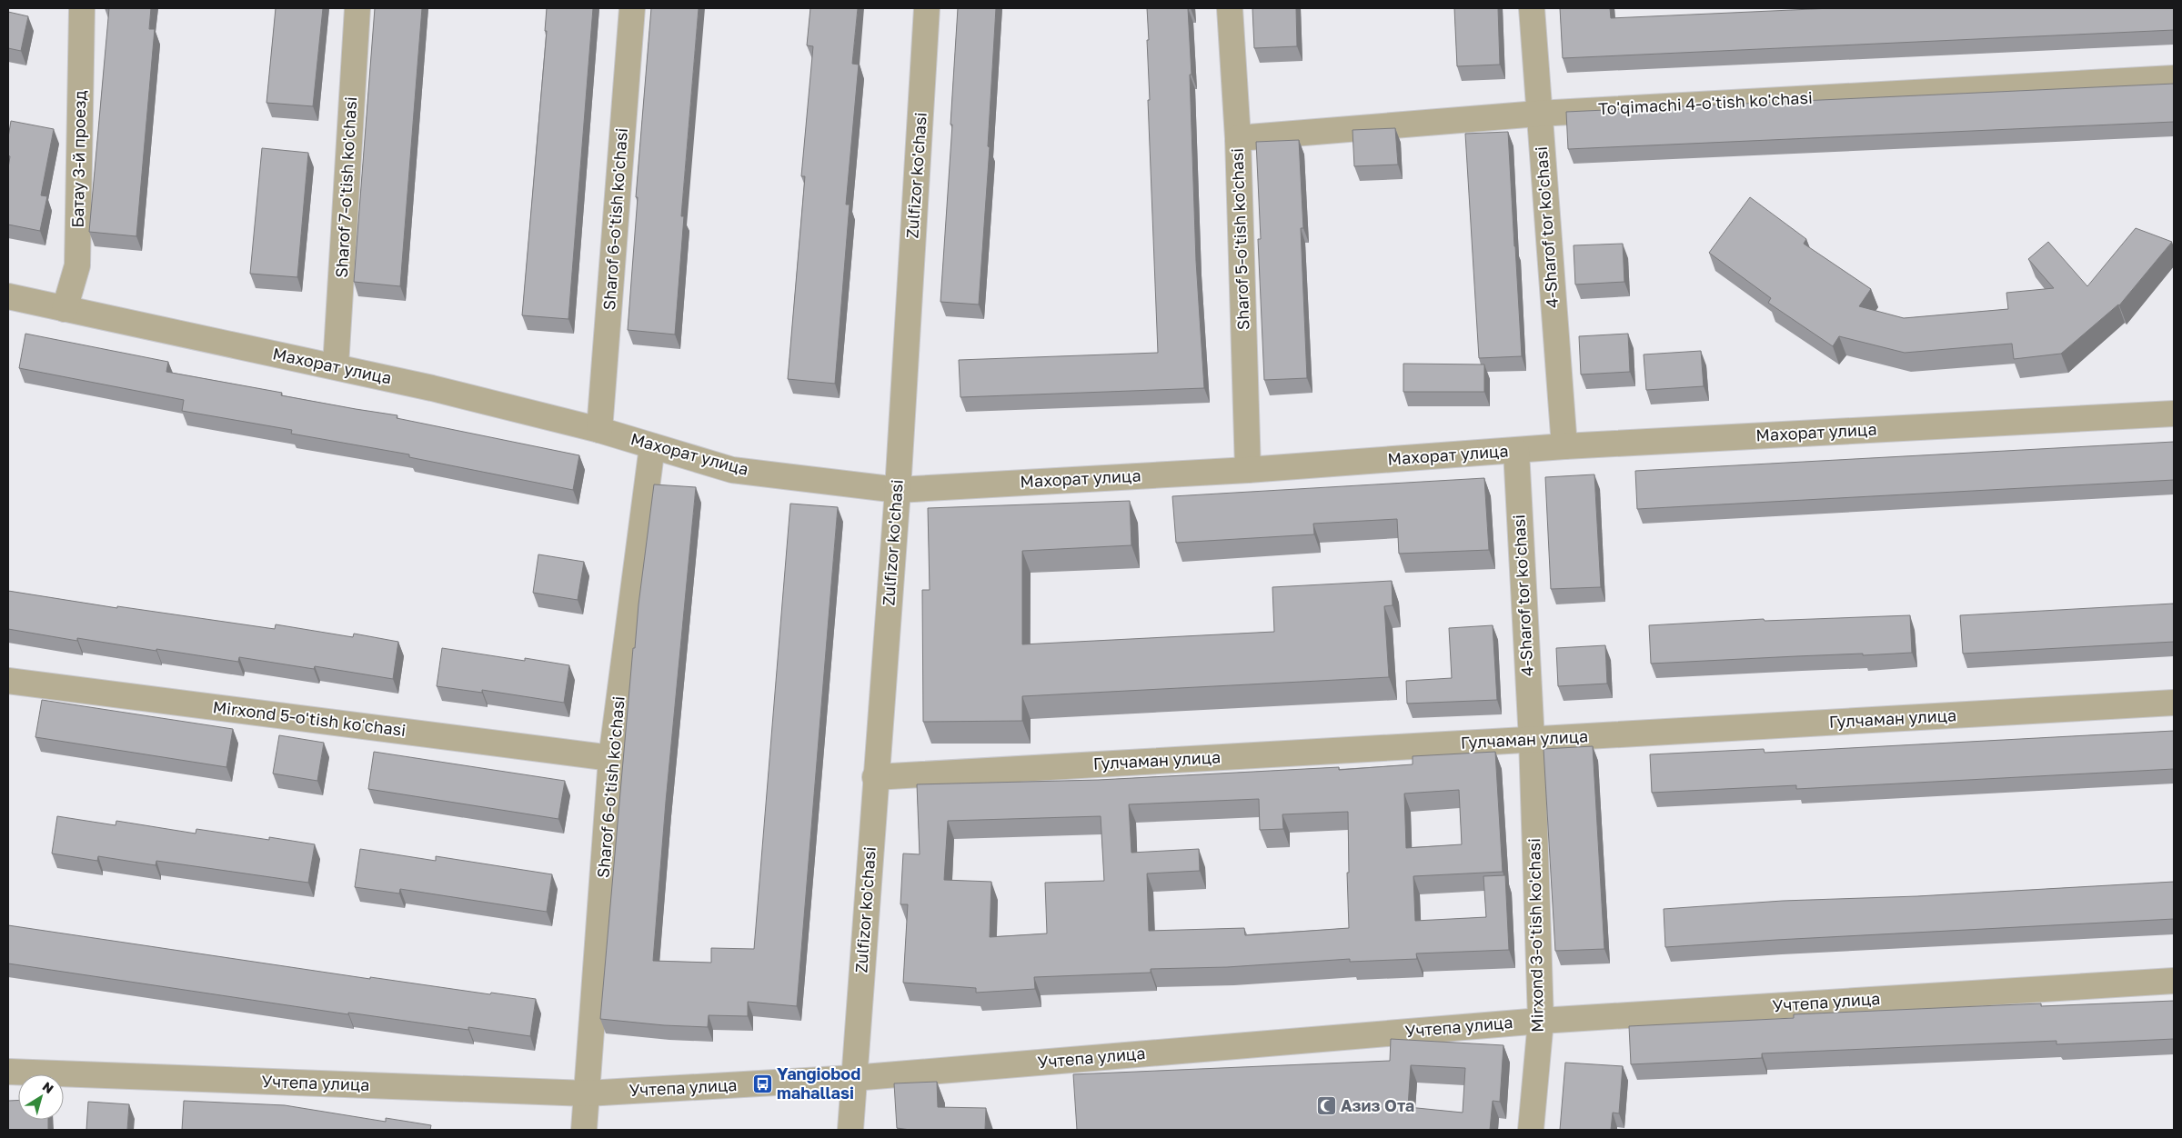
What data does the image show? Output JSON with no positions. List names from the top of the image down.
{
  "streets": {
    "street": [
      "To'qimachi 4-o'tish ko'chasi",
      "Батау 3-й проезд",
      "Zulfizor ko'chasi",
      "Sharof 7-o'tish ko'chasi",
      "Sharof 6-o'tish ko'chasi",
      "4-Sharof tor ko'chasi",
      "Sharof 5-o'tish ko'chasi",
      "Махорат улица",
      "Mirxond 5-o'tish ko'chasi",
      "Гулчаман улица",
      "Mirxond 3-o'tish ko'chasi",
      "Учтепа улица"
    ]
  },
  "crossings": [
    ["To'qimachi 4-o'tish ko'chasi", "4-Sharof tor ko'chasi"],
    ["To'qimachi 4-o'tish ko'chasi", "Sharof 5-o'tish ko'chasi"],
    ["Батау 3-й проезд", "Махорат улица"],
    ["Zulfizor ko'chasi", "Махорат улица"],
    ["Zulfizor ko'chasi", "Гулчаман улица"],
    ["Zulfizor ko'chasi", "Учтепа улица"],
    ["Sharof 7-o'tish ko'chasi", "Махорат улица"],
    ["Sharof 6-o'tish ko'chasi", "Махорат улица"],
    ["Sharof 6-o'tish ko'chasi", "Mirxond 5-o'tish ko'chasi"],
    ["Sharof 6-o'tish ko'chasi", "Учтепа улица"],
    ["4-Sharof tor ko'chasi", "Махорат улица"],
    ["4-Sharof tor ko'chasi", "Гулчаман улица"],
    ["4-Sharof tor ko'chasi", "Mirxond 3-o'tish ko'chasi"],
    ["Sharof 5-o'tish ko'chasi", "Махорат улица"],
    ["Гулчаман улица", "Mirxond 3-o'tish ko'chasi"],
    ["Mirxond 3-o'tish ko'chasi", "Учтепа улица"]
  ],
  "places": {
    "bus stop": ["Yangiobod mahallasi"],
    "mosque": ["Азиз Ота"]
  },
  "north": "top right"
}
